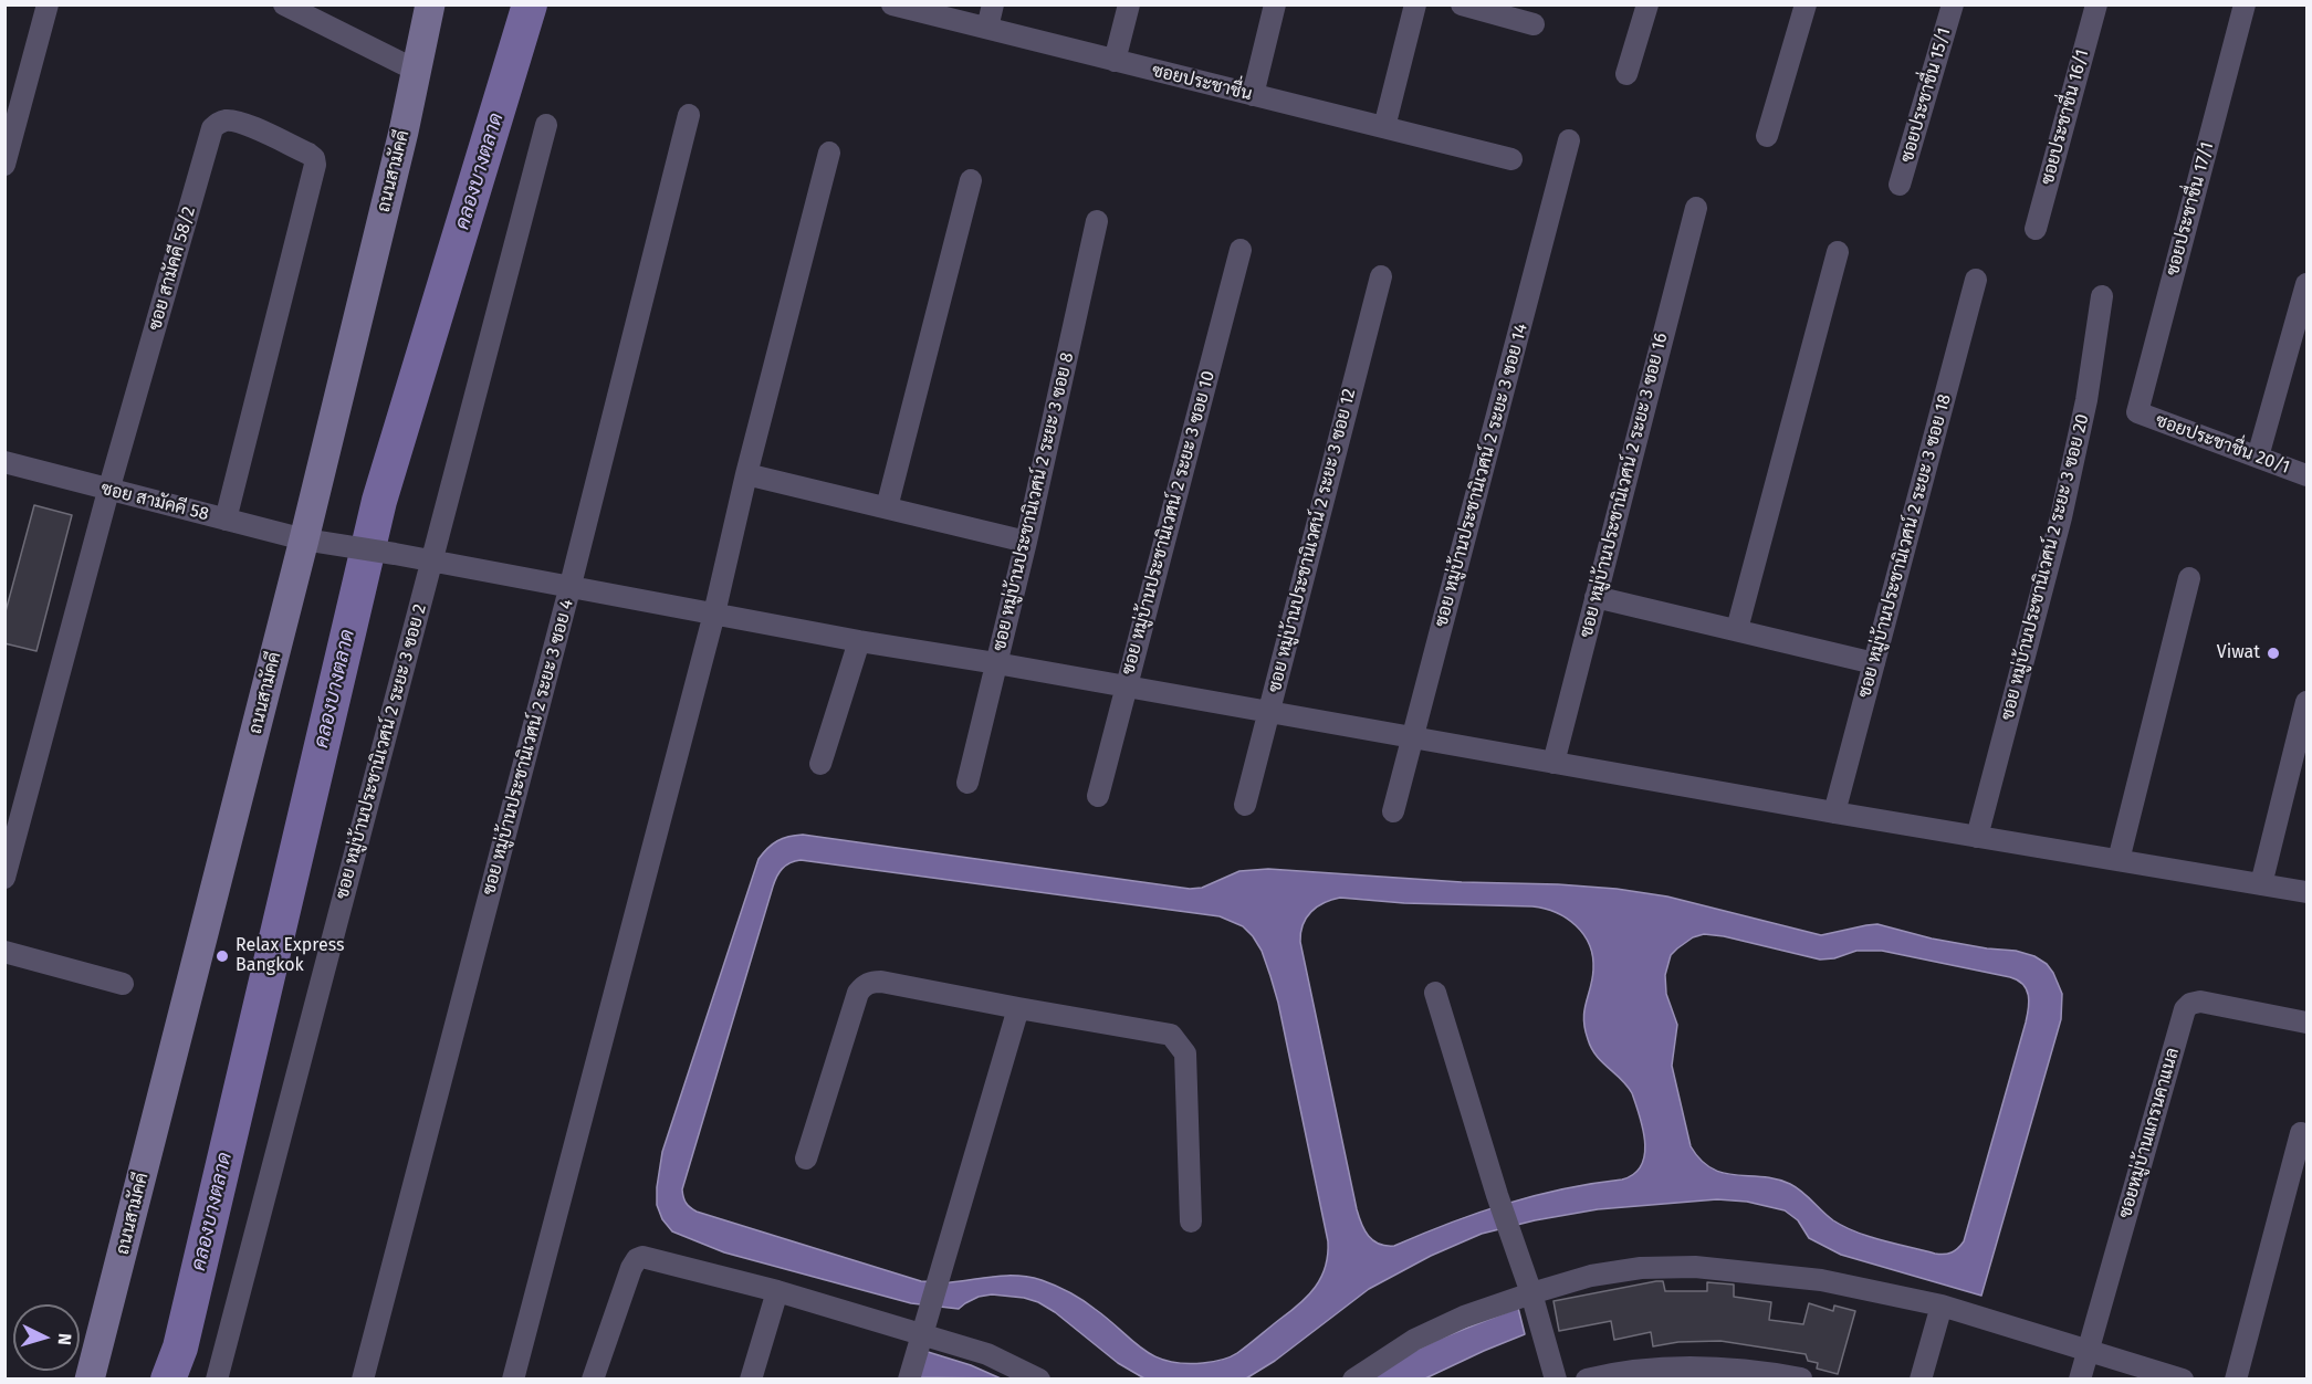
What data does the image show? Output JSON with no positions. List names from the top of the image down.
{
  "streets": {
    "main road": ["ถนนสามัคคี"],
    "street": [
      "ซอยประชาชื่น",
      "ซอยประชาชื่น 15/1",
      "ซอยประชาชื่น 16/1",
      "ซอยประชาชื่น 17/1",
      "ซอย สามัคคี 58/2",
      "ซอยประชาชื่น 20/1",
      "ซอย หมู่บ้านประชานิเวศน์ 2 ระยะ 3 ซอย 14",
      "ซอย หมู่บ้านประชานิเวศน์ 2 ระยะ 3 ซอย 16",
      "ซอย สามัคคี 58",
      "ซอย หมู่บ้านประชานิเวศน์ 2 ระยะ 3 ซอย 8",
      "ซอย หมู่บ้านประชานิเวศน์ 2 ระยะ 3 ซอย 10",
      "ซอย หมู่บ้านประชานิเวศน์ 2 ระยะ 3 ซอย 12",
      "ซอย หมู่บ้านประชานิเวศน์ 2 ระยะ 3 ซอย 18",
      "ซอย หมู่บ้านประชานิเวศน์ 2 ระยะ 3 ซอย 20",
      "ซอย หมู่บ้านประชานิเวศน์ 2 ระยะ 3 ซอย 4",
      "ซอย หมู่บ้านประชานิเวศน์ 2 ระยะ 3 ซอย 2",
      "ซอยหมู่บ้านแกรนคาแนล"
    ]
  },
  "crossings": [
    ["ถนนสามัคคี", "ซอย สามัคคี 58"],
    ["ซอยประชาชื่น 17/1", "ซอยประชาชื่น 20/1"],
    ["ซอย สามัคคี 58/2", "ซอย สามัคคี 58"],
    ["ซอย หมู่บ้านประชานิเวศน์ 2 ระยะ 3 ซอย 14", "ซอย สามัคคี 58"],
    ["ซอย หมู่บ้านประชานิเวศน์ 2 ระยะ 3 ซอย 16", "ซอย สามัคคี 58"],
    ["ซอย สามัคคี 58", "ซอย หมู่บ้านประชานิเวศน์ 2 ระยะ 3 ซอย 8"],
    ["ซอย สามัคคี 58", "ซอย หมู่บ้านประชานิเวศน์ 2 ระยะ 3 ซอย 10"],
    ["ซอย สามัคคี 58", "ซอย หมู่บ้านประชานิเวศน์ 2 ระยะ 3 ซอย 12"],
    ["ซอย สามัคคี 58", "ซอย หมู่บ้านประชานิเวศน์ 2 ระยะ 3 ซอย 18"],
    ["ซอย สามัคคี 58", "ซอย หมู่บ้านประชานิเวศน์ 2 ระยะ 3 ซอย 20"],
    ["ซอย สามัคคี 58", "ซอย หมู่บ้านประชานิเวศน์ 2 ระยะ 3 ซอย 4"],
    ["ซอย สามัคคี 58", "ซอย หมู่บ้านประชานิเวศน์ 2 ระยะ 3 ซอย 2"]
  ],
  "water": ["คลองบางตลาด"],
  "places": ["Viwat", "Relax Express Bangkok"],
  "north": "right"
}
